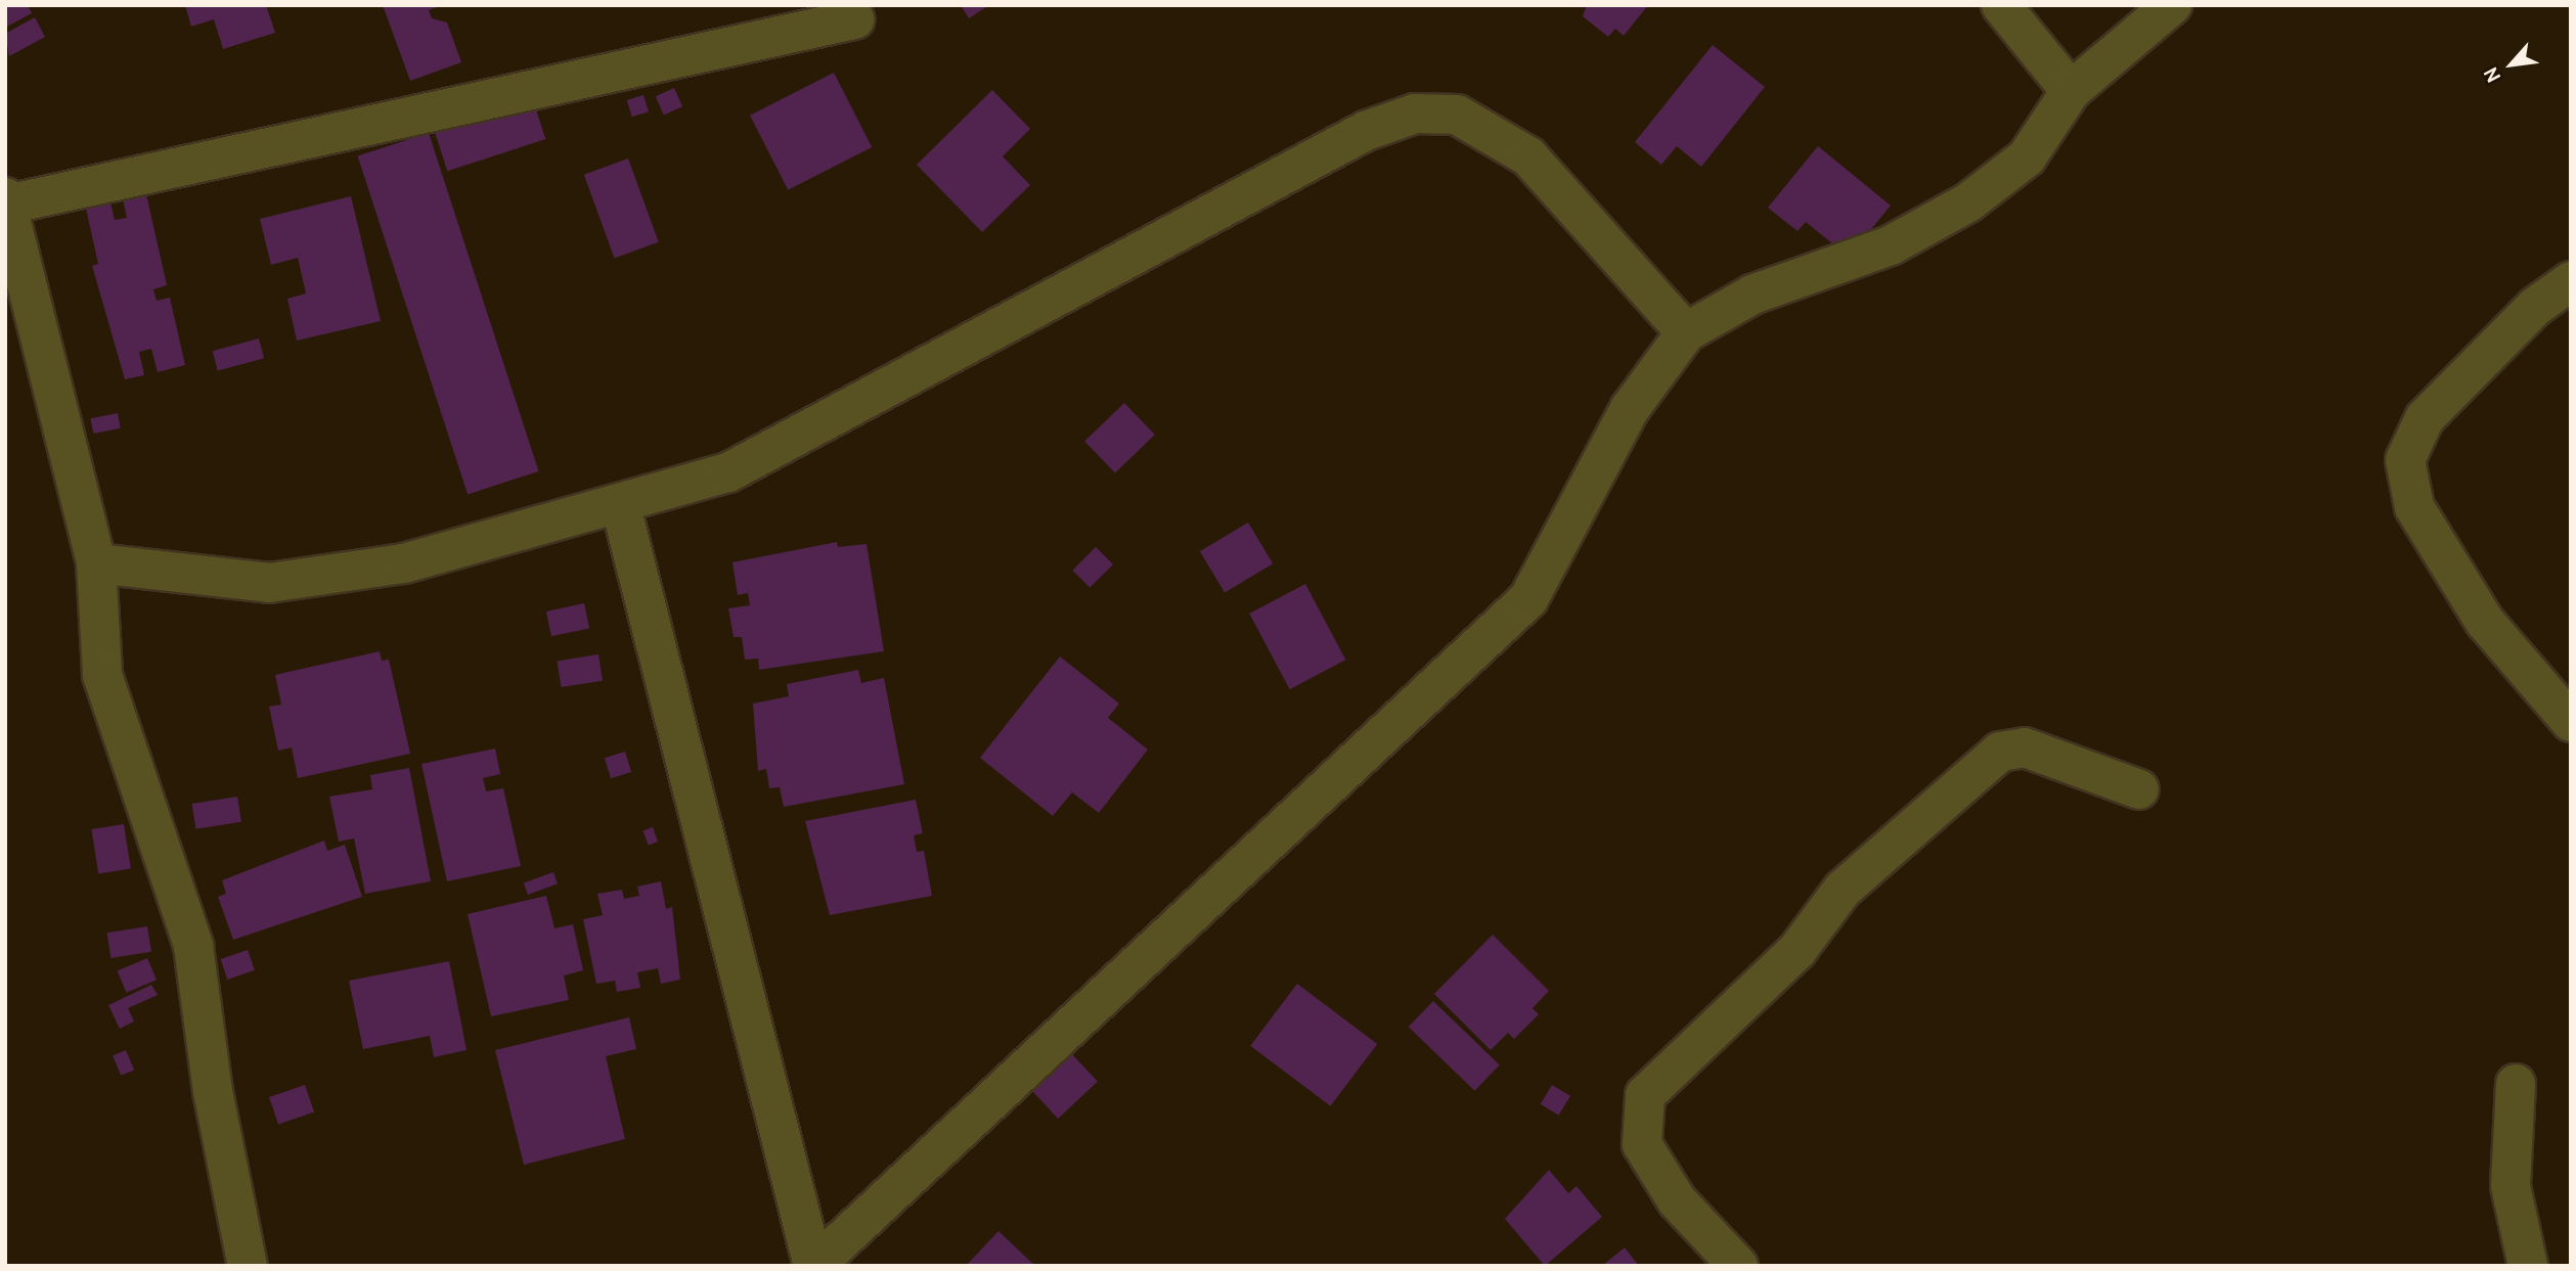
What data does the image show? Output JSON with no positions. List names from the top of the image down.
{
  "north": "bottom left"
}
